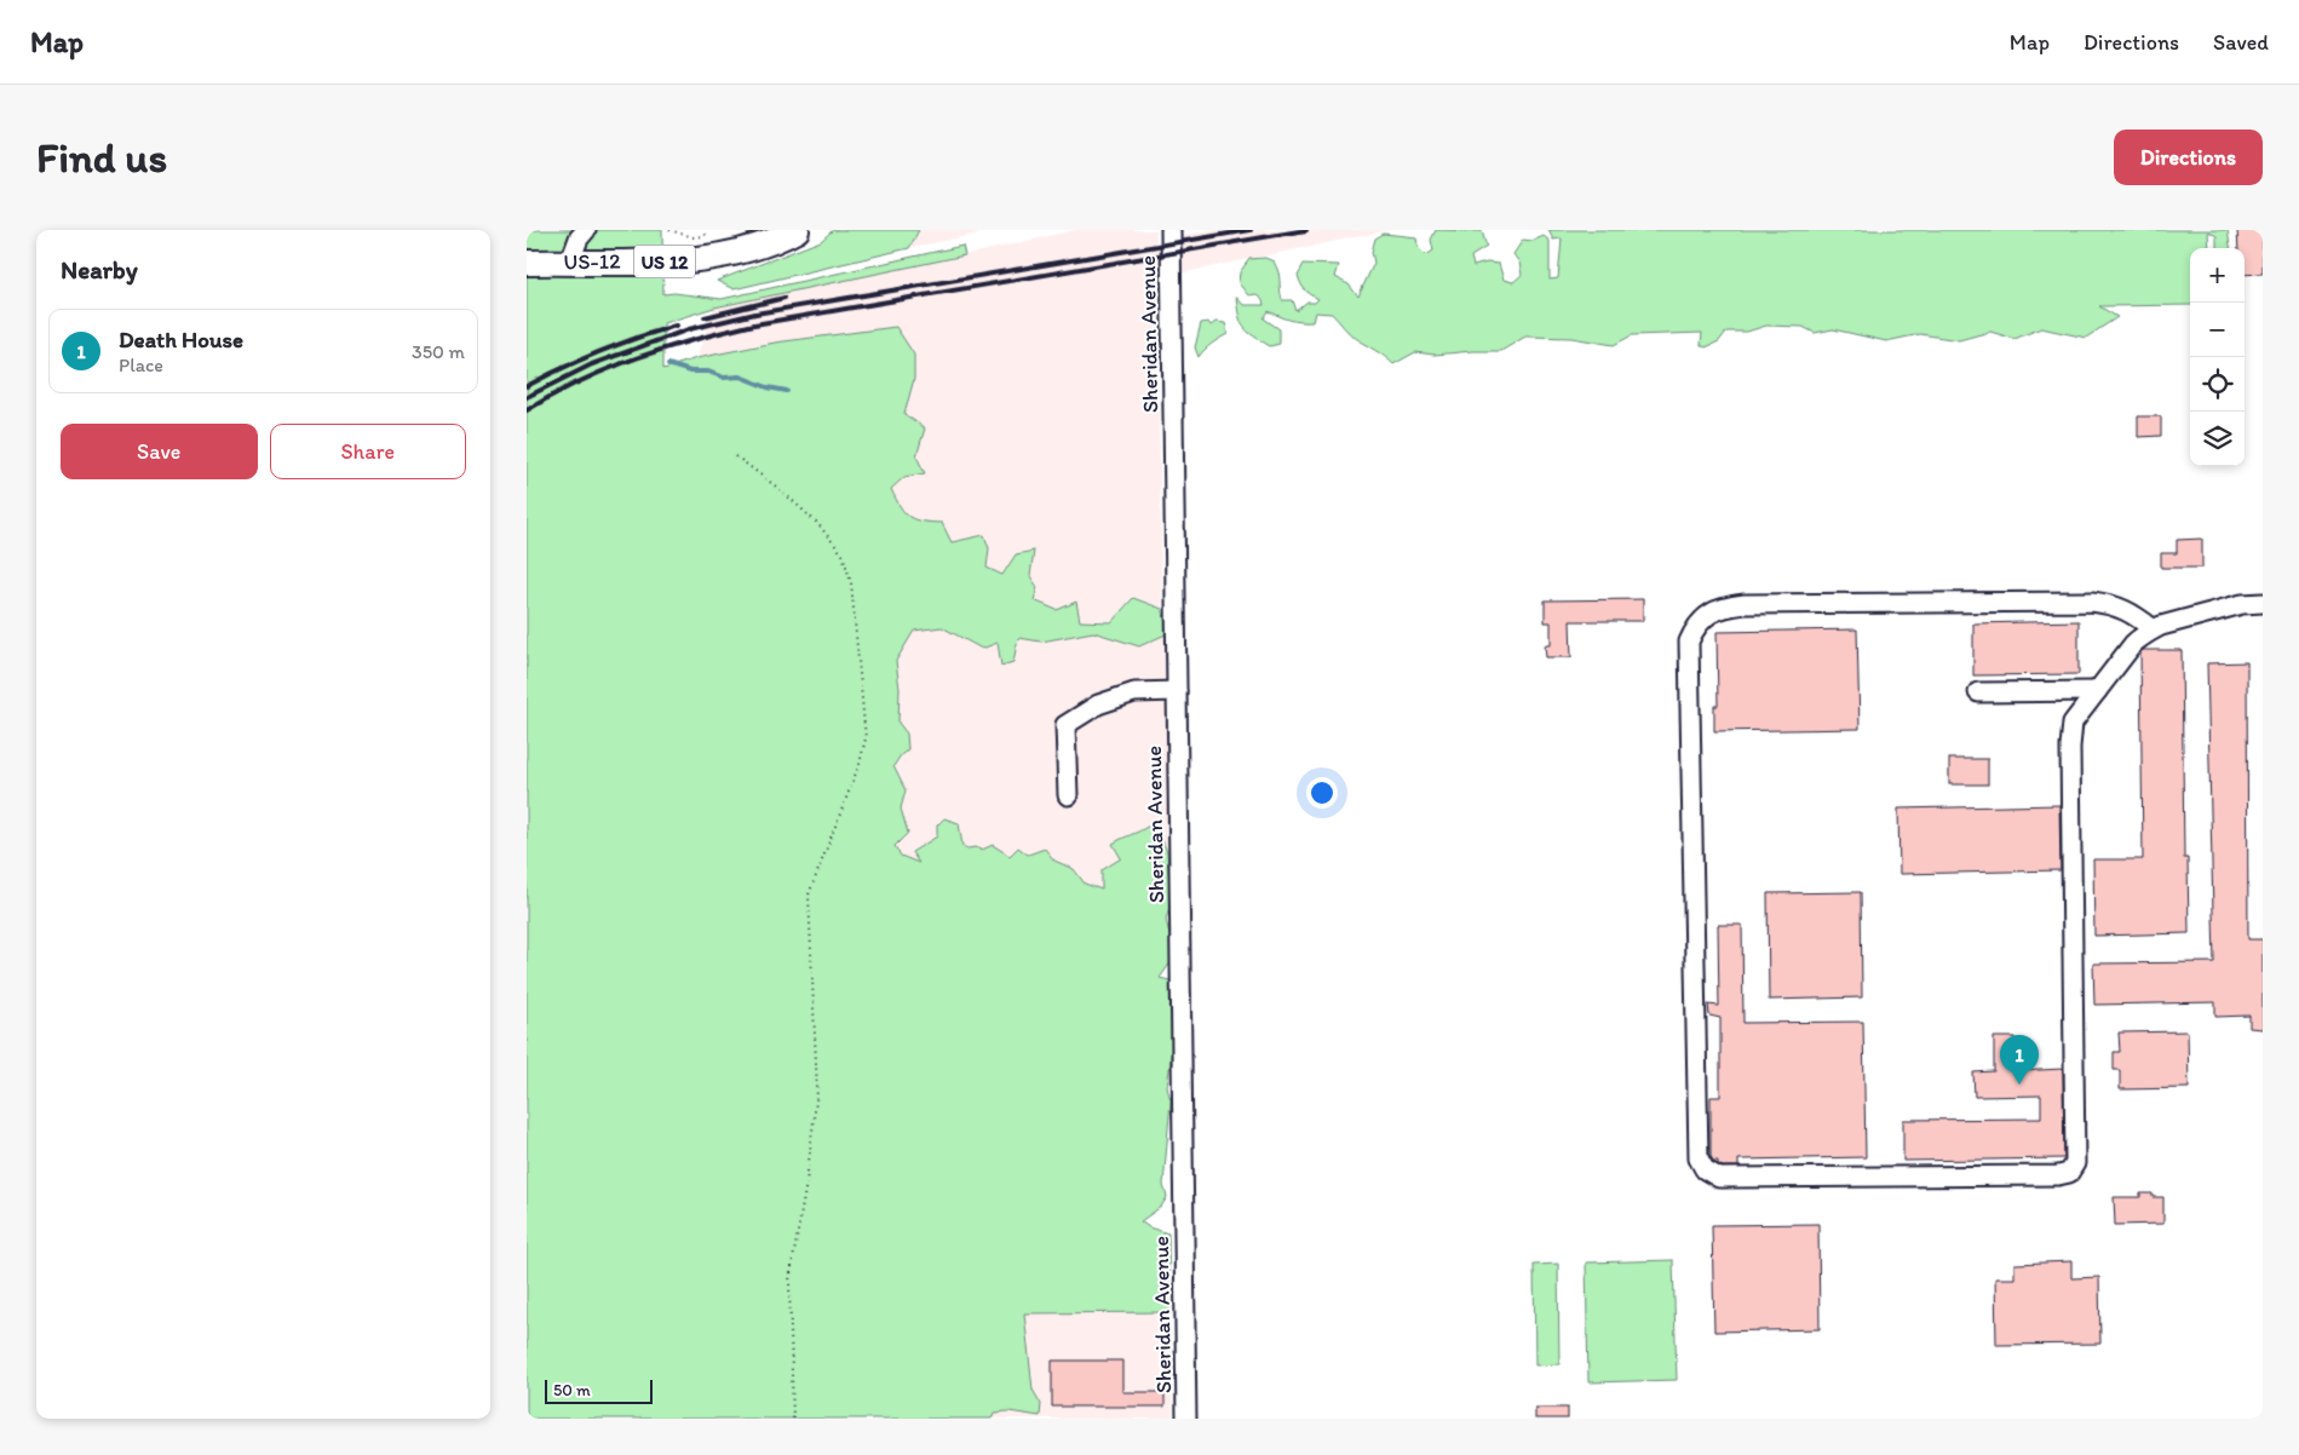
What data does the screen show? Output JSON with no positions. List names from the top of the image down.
{
  "streets": {
    "main road": ["US-12", "US 12"],
    "street": ["Sheridan Avenue"]
  },
  "scale_bar": "50 m",
  "page": {
    "header": "Map",
    "nav": ["Map", "Directions", "Saved"],
    "buttons": [
      "Directions",
      ["Save", "Share"]
    ],
    "title": "Find us",
    "heading": "Nearby",
    "map_buttons": ["+", "−"],
    "list": [
      {
        "mark": "1",
        "name": "Death House",
        "note": "Place",
        "value": "350 m"
      }
    ],
    "pins": "1",
    "scale": "50 m"
  }
}
